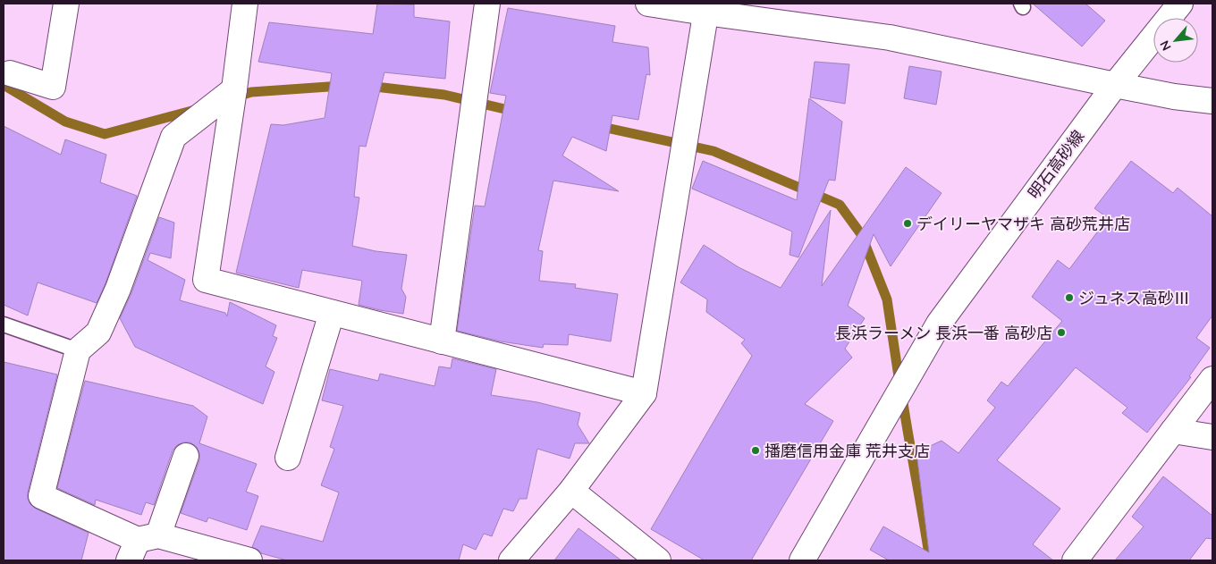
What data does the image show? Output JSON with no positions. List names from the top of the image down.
{
  "streets": {
    "street": ["明石高砂線"]
  },
  "places": [
    "デイリーヤマザキ 高砂荒井店",
    "ジュネス高砂Ⅲ",
    "長浜ラーメン 長浜一番 高砂店",
    "播磨信用金庫 荒井支店"
  ],
  "north": "bottom left"
}
